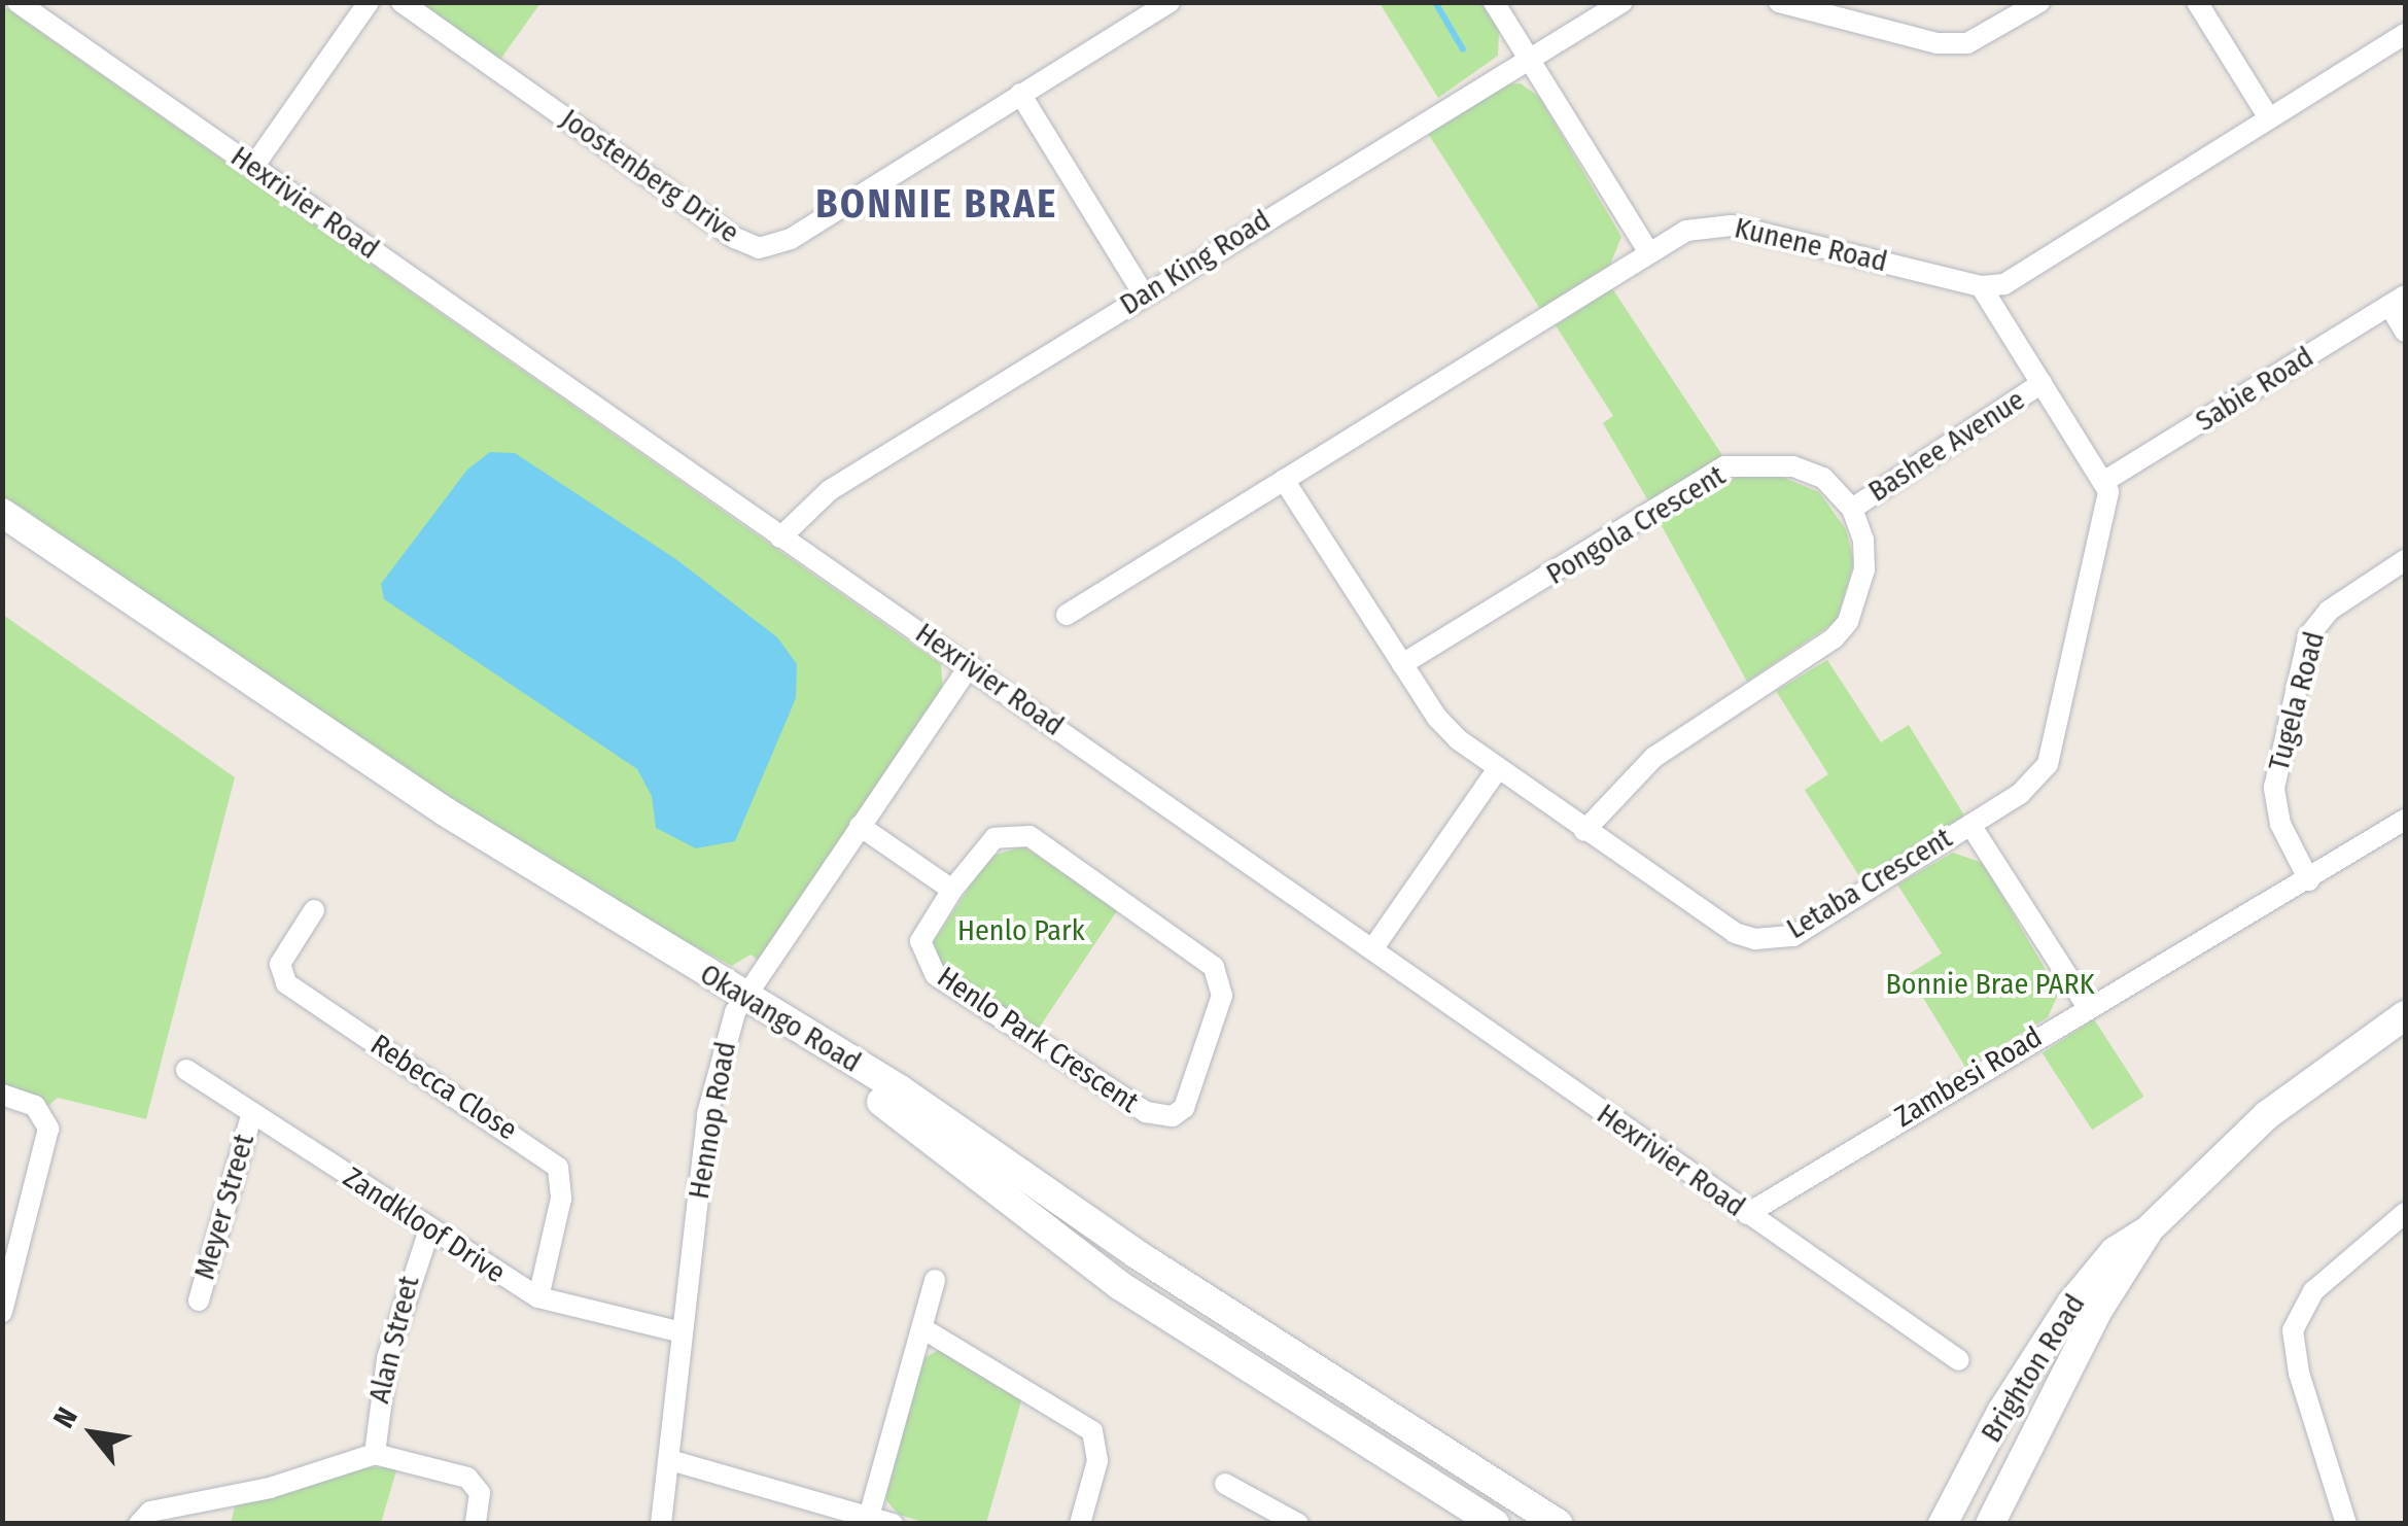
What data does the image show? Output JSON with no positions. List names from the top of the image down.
{
  "streets": {
    "main road": ["Okavango Road", "Brighton Road"],
    "street": [
      "Joostenberg Drive",
      "Hexrivier Road",
      "Kunene Road",
      "Dan King Road",
      "Sabie Road",
      "Bashee Avenue",
      "Pongola Crescent",
      "Tugela Road",
      "Letaba Crescent",
      "Henlo Park Crescent",
      "Zambesi Road",
      "Rebecca Close",
      "Hennop Road",
      "Meyer Street",
      "Zandkloof Drive",
      "Alan Street"
    ]
  },
  "crossings": [
    ["Hexrivier Road", "Dan King Road"],
    ["Hexrivier Road", "Zambesi Road"],
    ["Hexrivier Road", "Hennop Road"],
    ["Kunene Road", "Letaba Crescent"],
    ["Sabie Road", "Letaba Crescent"],
    ["Bashee Avenue", "Pongola Crescent"],
    ["Pongola Crescent", "Letaba Crescent"],
    ["Tugela Road", "Zambesi Road"],
    ["Okavango Road", "Hennop Road"],
    ["Rebecca Close", "Zandkloof Drive"],
    ["Hennop Road", "Zandkloof Drive"],
    ["Meyer Street", "Zandkloof Drive"],
    ["Zandkloof Drive", "Alan Street"]
  ],
  "districts": ["BONNIE BRAE"],
  "parks": ["Henlo Park", "Bonnie Brae PARK"],
  "north": "top left"
}
